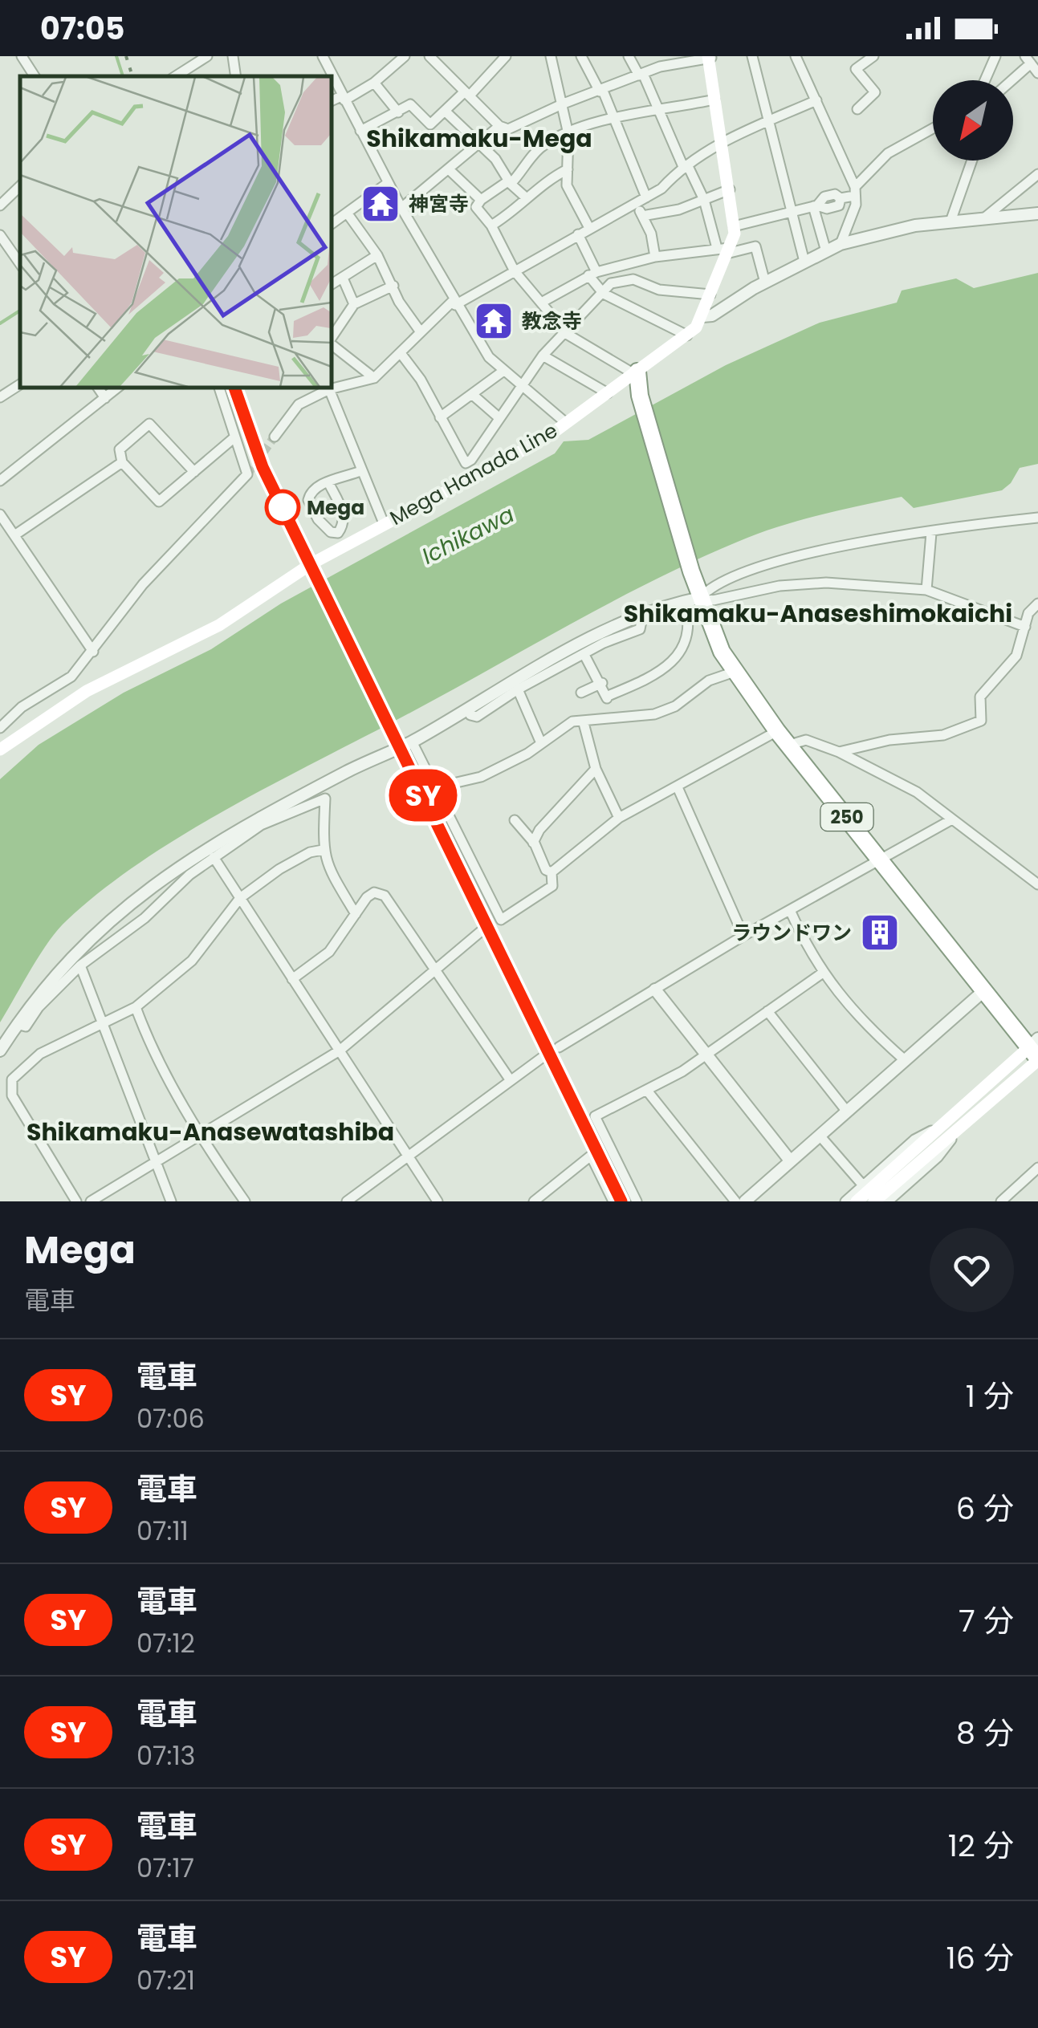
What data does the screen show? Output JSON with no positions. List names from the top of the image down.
{
  "streets": {
    "highway": ["250"],
    "main road": ["Mega Hanada Line"]
  },
  "crossings": [
    ["Mega Hanada Line", "250"]
  ],
  "districts": ["Shikamaku-Mega", "Shikamaku-Anaseshimokaichi", "Shikamaku-Anasewatashiba"],
  "water": ["Ichikawa"],
  "places": {
    "temple": ["神宮寺", "教念寺"],
    "other": ["Mega"],
    "building": ["ラウンドワン"]
  },
  "north": "bottom left",
  "page": {
    "status": "07:05",
    "on_map": "SY",
    "heading": ["Mega", "電車"],
    "list": [
      {
        "mark": "SY",
        "name": "電車",
        "note": "07:06",
        "value": "1 分"
      },
      {
        "mark": "SY",
        "name": "電車",
        "note": "07:11",
        "value": "6 分"
      },
      {
        "mark": "SY",
        "name": "電車",
        "note": "07:12",
        "value": "7 分"
      },
      {
        "mark": "SY",
        "name": "電車",
        "note": "07:13",
        "value": "8 分"
      },
      {
        "mark": "SY",
        "name": "電車",
        "note": "07:17",
        "value": "12 分"
      },
      {
        "mark": "SY",
        "name": "電車",
        "note": "07:21",
        "value": "16 分"
      }
    ]
  }
}
